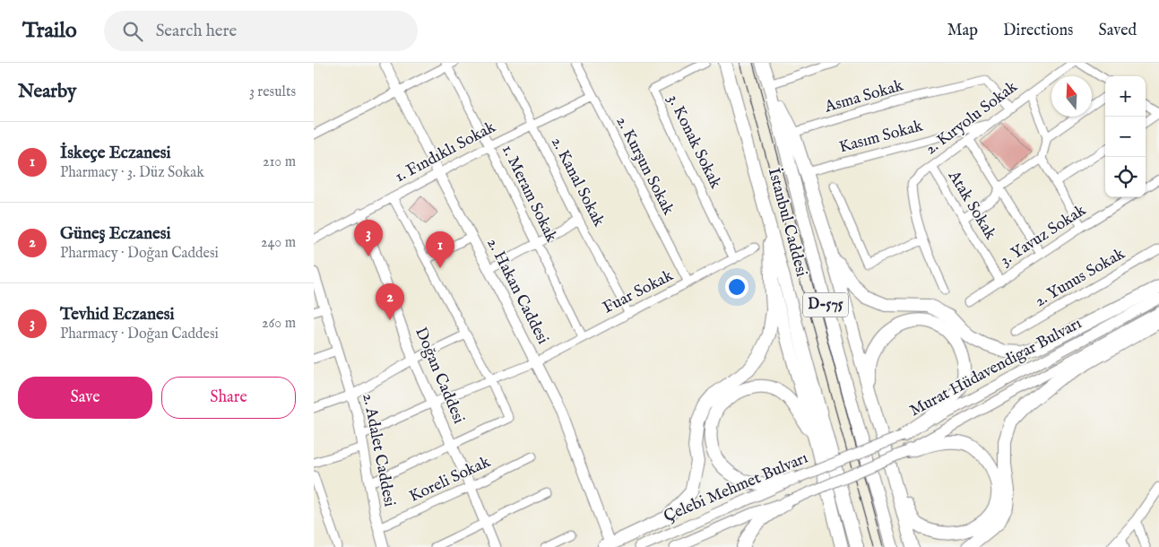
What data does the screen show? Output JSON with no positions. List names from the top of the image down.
{
  "streets": {
    "highway": ["İstanbul Caddesi", "D-575"],
    "main road": [
      "2. Hakan Caddesi",
      "Murat Hüdavendigar Bulvarı",
      "Doğan Caddesi",
      "2. Adalet Caddesi",
      "Çelebi Mehmet Bulvarı"
    ],
    "street": [
      "Asma Sokak",
      "2. Kıryolu Sokak",
      "Kasım Sokak",
      "3. Konak Sokak",
      "1. Fındıklı Sokak",
      "2. Kurşun Sokak",
      "2. Kanal Sokak",
      "1. Meram Sokak",
      "Atak Sokak",
      "3. Yavuz Sokak",
      "2. Yunus Sokak",
      "Fuar Sokak",
      "Koreli Sokak"
    ]
  },
  "crossings": [
    ["Asma Sokak", "2. Kıryolu Sokak"],
    ["2. Kıryolu Sokak", "Kasım Sokak"],
    ["2. Kıryolu Sokak", "Atak Sokak"],
    ["3. Konak Sokak", "Fuar Sokak"],
    ["1. Fındıklı Sokak", "2. Kurşun Sokak"],
    ["1. Fındıklı Sokak", "2. Kanal Sokak"],
    ["1. Fındıklı Sokak", "1. Meram Sokak"],
    ["1. Fındıklı Sokak", "2. Hakan Caddesi"],
    ["1. Fındıklı Sokak", "Doğan Caddesi"],
    ["2. Kurşun Sokak", "Fuar Sokak"],
    ["2. Kanal Sokak", "Fuar Sokak"],
    ["1. Meram Sokak", "Fuar Sokak"],
    ["Atak Sokak", "3. Yavuz Sokak"],
    ["2. Hakan Caddesi", "Fuar Sokak"],
    ["Fuar Sokak", "Doğan Caddesi"],
    ["Fuar Sokak", "2. Adalet Caddesi"],
    ["Murat Hüdavendigar Bulvarı", "Çelebi Mehmet Bulvarı"],
    ["Doğan Caddesi", "Koreli Sokak"],
    ["2. Adalet Caddesi", "Koreli Sokak"]
  ],
  "north": "top",
  "page": {
    "header": "Trailo",
    "search": "Search here",
    "nav": ["Map", "Directions", "Saved"],
    "heading": ["Nearby", "3 results"],
    "map_buttons": ["+", "−"],
    "list": [
      {
        "mark": "1",
        "name": "İskeçe Eczanesi",
        "note": "Pharmacy · 3. Düz Sokak",
        "value": "210 m"
      },
      {
        "mark": "2",
        "name": "Güneş Eczanesi",
        "note": "Pharmacy · Doğan Caddesi",
        "value": "240 m"
      },
      {
        "mark": "3",
        "name": "Tevhid Eczanesi",
        "note": "Pharmacy · Doğan Caddesi",
        "value": "260 m"
      }
    ],
    "pins": ["3", "1", "2"],
    "buttons": ["Save", "Share"]
  }
}
